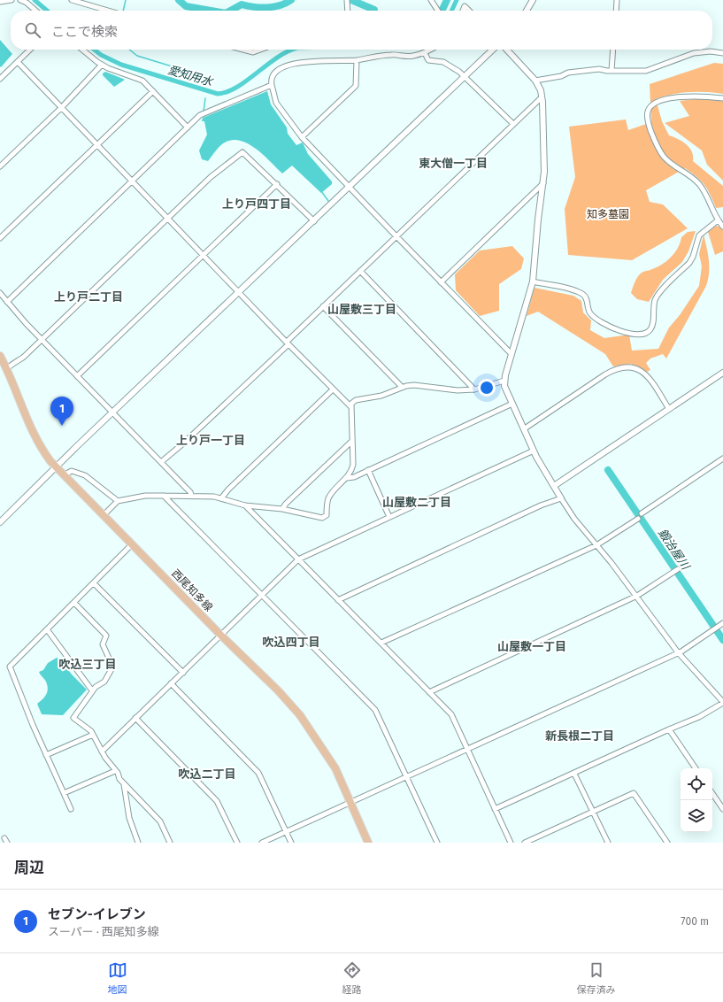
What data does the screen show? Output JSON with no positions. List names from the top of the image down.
{
  "streets": {
    "main road": ["西尾知多線"]
  },
  "districts": [
    "東大僧一丁目",
    "上り戸四丁目",
    "上り戸二丁目",
    "山屋敷三丁目",
    "上り戸一丁目",
    "山屋敷二丁目",
    "吹込四丁目",
    "山屋敷一丁目",
    "吹込三丁目",
    "新長根二丁目",
    "吹込二丁目"
  ],
  "water": ["愛知用水", "鍛治屋川"],
  "parks": ["知多墓園"],
  "page": {
    "search": "ここで検索",
    "pins": "1",
    "heading": "周辺",
    "list": [
      {
        "mark": "1",
        "name": "セブン-イレブン",
        "note": "スーパー · 西尾知多線",
        "value": "700 m"
      }
    ],
    "nav": ["地図", "経路", "保存済み"]
  }
}
